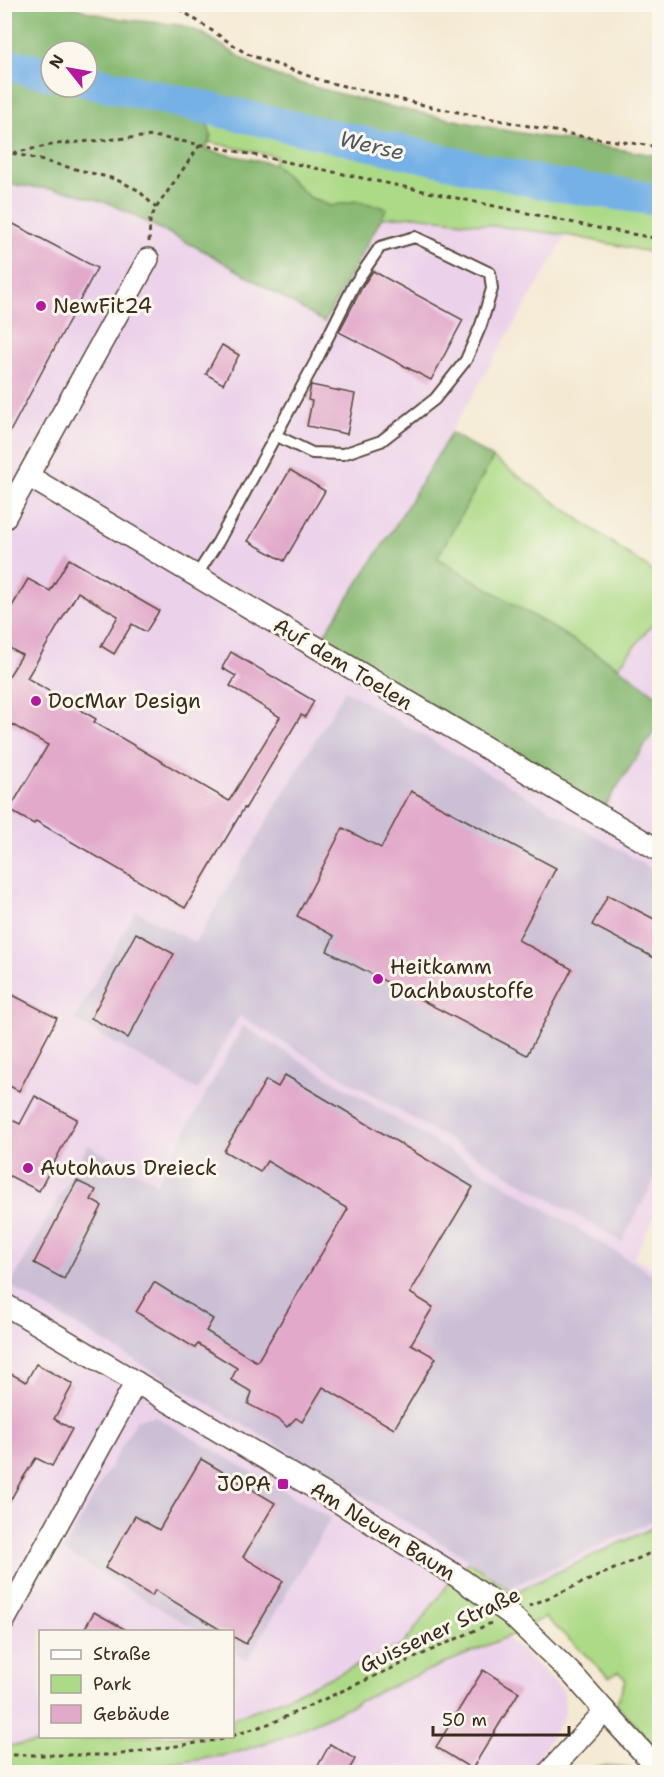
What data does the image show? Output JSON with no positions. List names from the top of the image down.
{
  "streets": {
    "street": ["Auf dem Toelen", "Am Neuen Baum"],
    "path": ["Guissener Straße"]
  },
  "crossings": [
    ["Am Neuen Baum", "Guissener Straße"]
  ],
  "water": ["Werse"],
  "places": {
    "other": [
      "NewFit24",
      "DocMar Design",
      "Heitkamm Dachbaustoffe",
      "Autohaus Dreieck"
    ],
    "transit": ["JOPA"]
  },
  "legend": ["Straße", "Park", "Gebäude"],
  "scale_bar": "50 m",
  "north": "top left"
}
